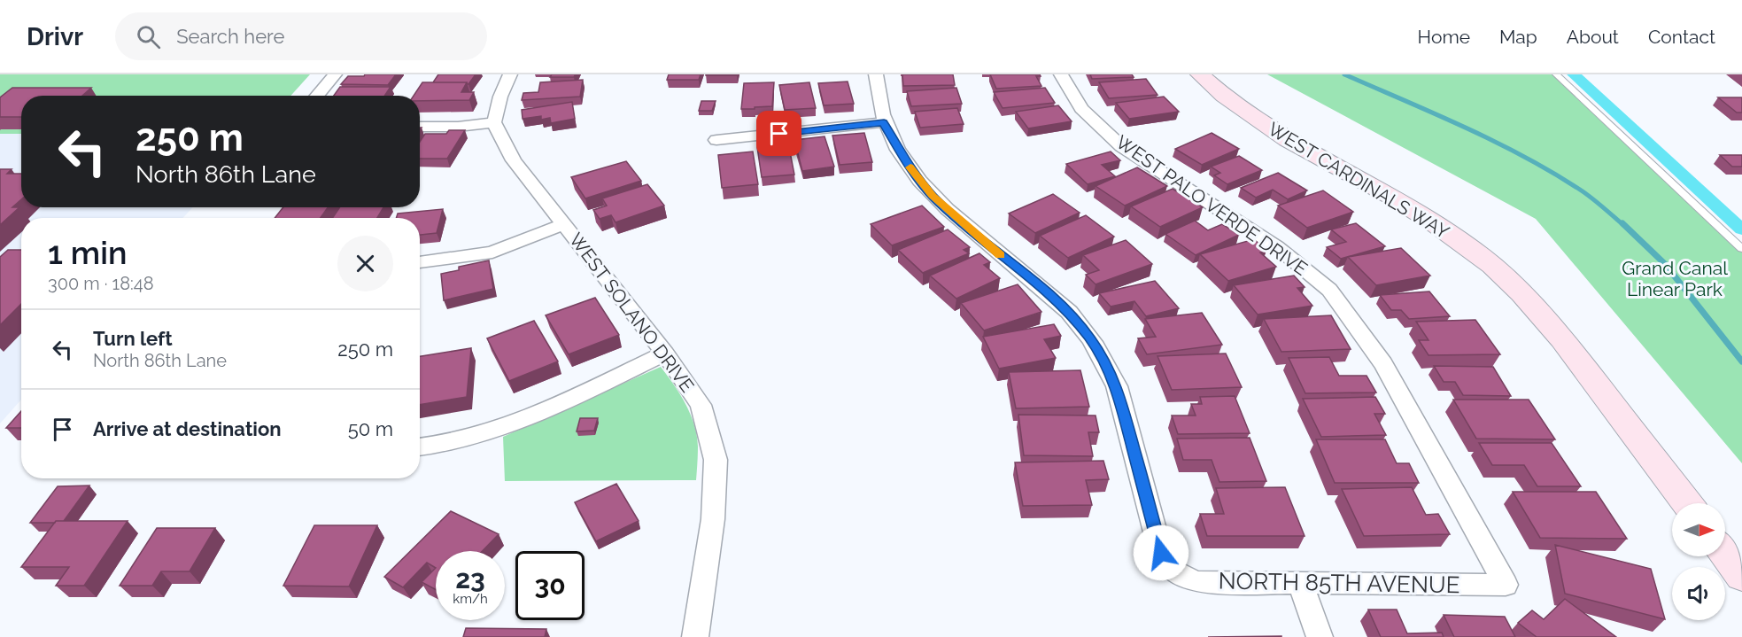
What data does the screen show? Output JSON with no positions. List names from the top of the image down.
{
  "streets": {
    "main road": ["WEST CARDINALS WAY"],
    "street": ["WEST PALO VERDE DRIVE", "WEST SOLANO DRIVE", "NORTH 85TH AVENUE"]
  },
  "crossings": [
    ["WEST PALO VERDE DRIVE", "NORTH 85TH AVENUE"]
  ],
  "parks": ["Grand Canal Linear Park"],
  "north": "right",
  "page": {
    "header": "Drivr",
    "search": "Search here",
    "nav": [
      "Home",
      "Map",
      "About",
      "Contact"
    ],
    "turn": ["250 m", "North 86th Lane"],
    "heading": ["1 min", "300 m · 18:48"],
    "list": [
      {
        "name": "Turn left",
        "note": "North 86th Lane",
        "value": "250 m"
      },
      {
        "name": "Arrive at destination",
        "value": "50 m"
      }
    ],
    "speed": "23 km/h",
    "limit": "30"
  }
}
